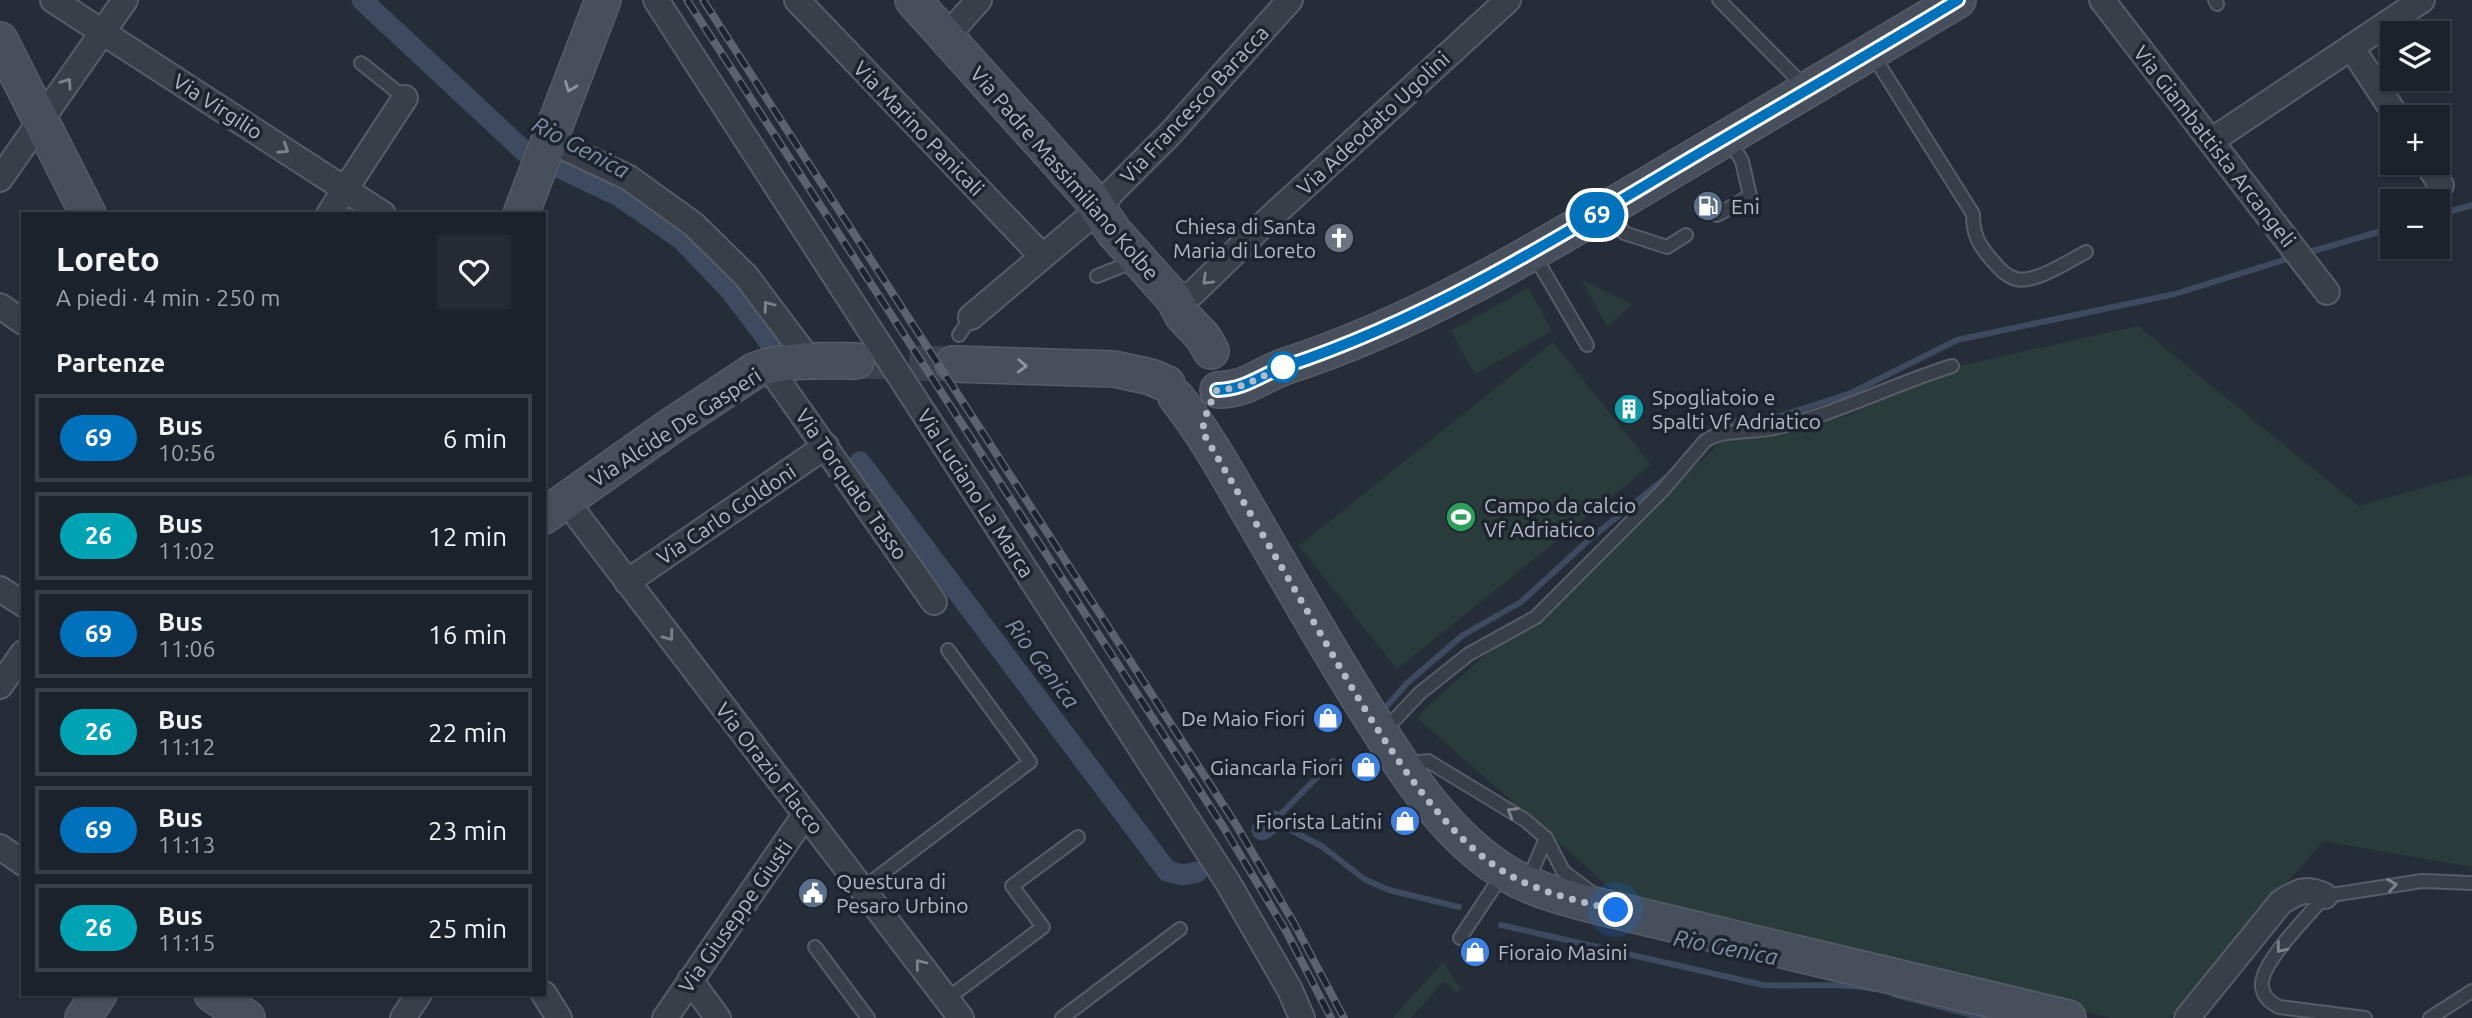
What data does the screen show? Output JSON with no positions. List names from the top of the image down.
{
  "streets": {
    "street": [
      "Via Francesco Baracca",
      "Via Virgilio",
      "Via Adeodato Ugolini",
      "Via Marino Panicali",
      "Via Giambattista Arcangeli",
      "Via Padre Massimiliano Kolbe",
      "Via Alcide De Gasperi",
      "Via Torquato Tasso",
      "Via Luciano La Marca",
      "Via Carlo Goldoni",
      "Via Orazio Flacco",
      "Via Giuseppe Giusti"
    ]
  },
  "crossings": [
    ["Via Francesco Baracca", "Via Marino Panicali"],
    ["Via Francesco Baracca", "Via Padre Massimiliano Kolbe"],
    ["Via Adeodato Ugolini", "Via Padre Massimiliano Kolbe"],
    ["Via Alcide De Gasperi", "Via Torquato Tasso"],
    ["Via Torquato Tasso", "Via Carlo Goldoni"],
    ["Via Carlo Goldoni", "Via Orazio Flacco"],
    ["Via Orazio Flacco", "Via Giuseppe Giusti"]
  ],
  "one_way": ["Via Virgilio", "Via Adeodato Ugolini"],
  "water": ["Rio Genica"],
  "places": {
    "fuel station": ["Eni"],
    "church": ["Chiesa di Santa Maria di Loreto"],
    "building": ["Spogliatoio e Spalti Vf Adriatico"],
    "sports": ["Campo da calcio Vf Adriatico"],
    "shop": [
      "De Maio Fiori",
      "Giancarla Fiori",
      "Fiorista Latini",
      "Fioraio Masini"
    ],
    "public building": ["Questura di Pesaro Urbino"]
  },
  "lines": ["bus line 69"],
  "page": {
    "on_map": "69",
    "map_buttons": ["+", "−"],
    "heading": [
      ["Loreto", "A piedi · 4 min · 250 m"],
      "Partenze"
    ],
    "list": [
      {
        "mark": "69",
        "name": "Bus",
        "note": "10:56",
        "value": "6 min"
      },
      {
        "mark": "26",
        "name": "Bus",
        "note": "11:02",
        "value": "12 min"
      },
      {
        "mark": "69",
        "name": "Bus",
        "note": "11:06",
        "value": "16 min"
      },
      {
        "mark": "26",
        "name": "Bus",
        "note": "11:12",
        "value": "22 min"
      },
      {
        "mark": "69",
        "name": "Bus",
        "note": "11:13",
        "value": "23 min"
      },
      {
        "mark": "26",
        "name": "Bus",
        "note": "11:15",
        "value": "25 min"
      }
    ]
  }
}
